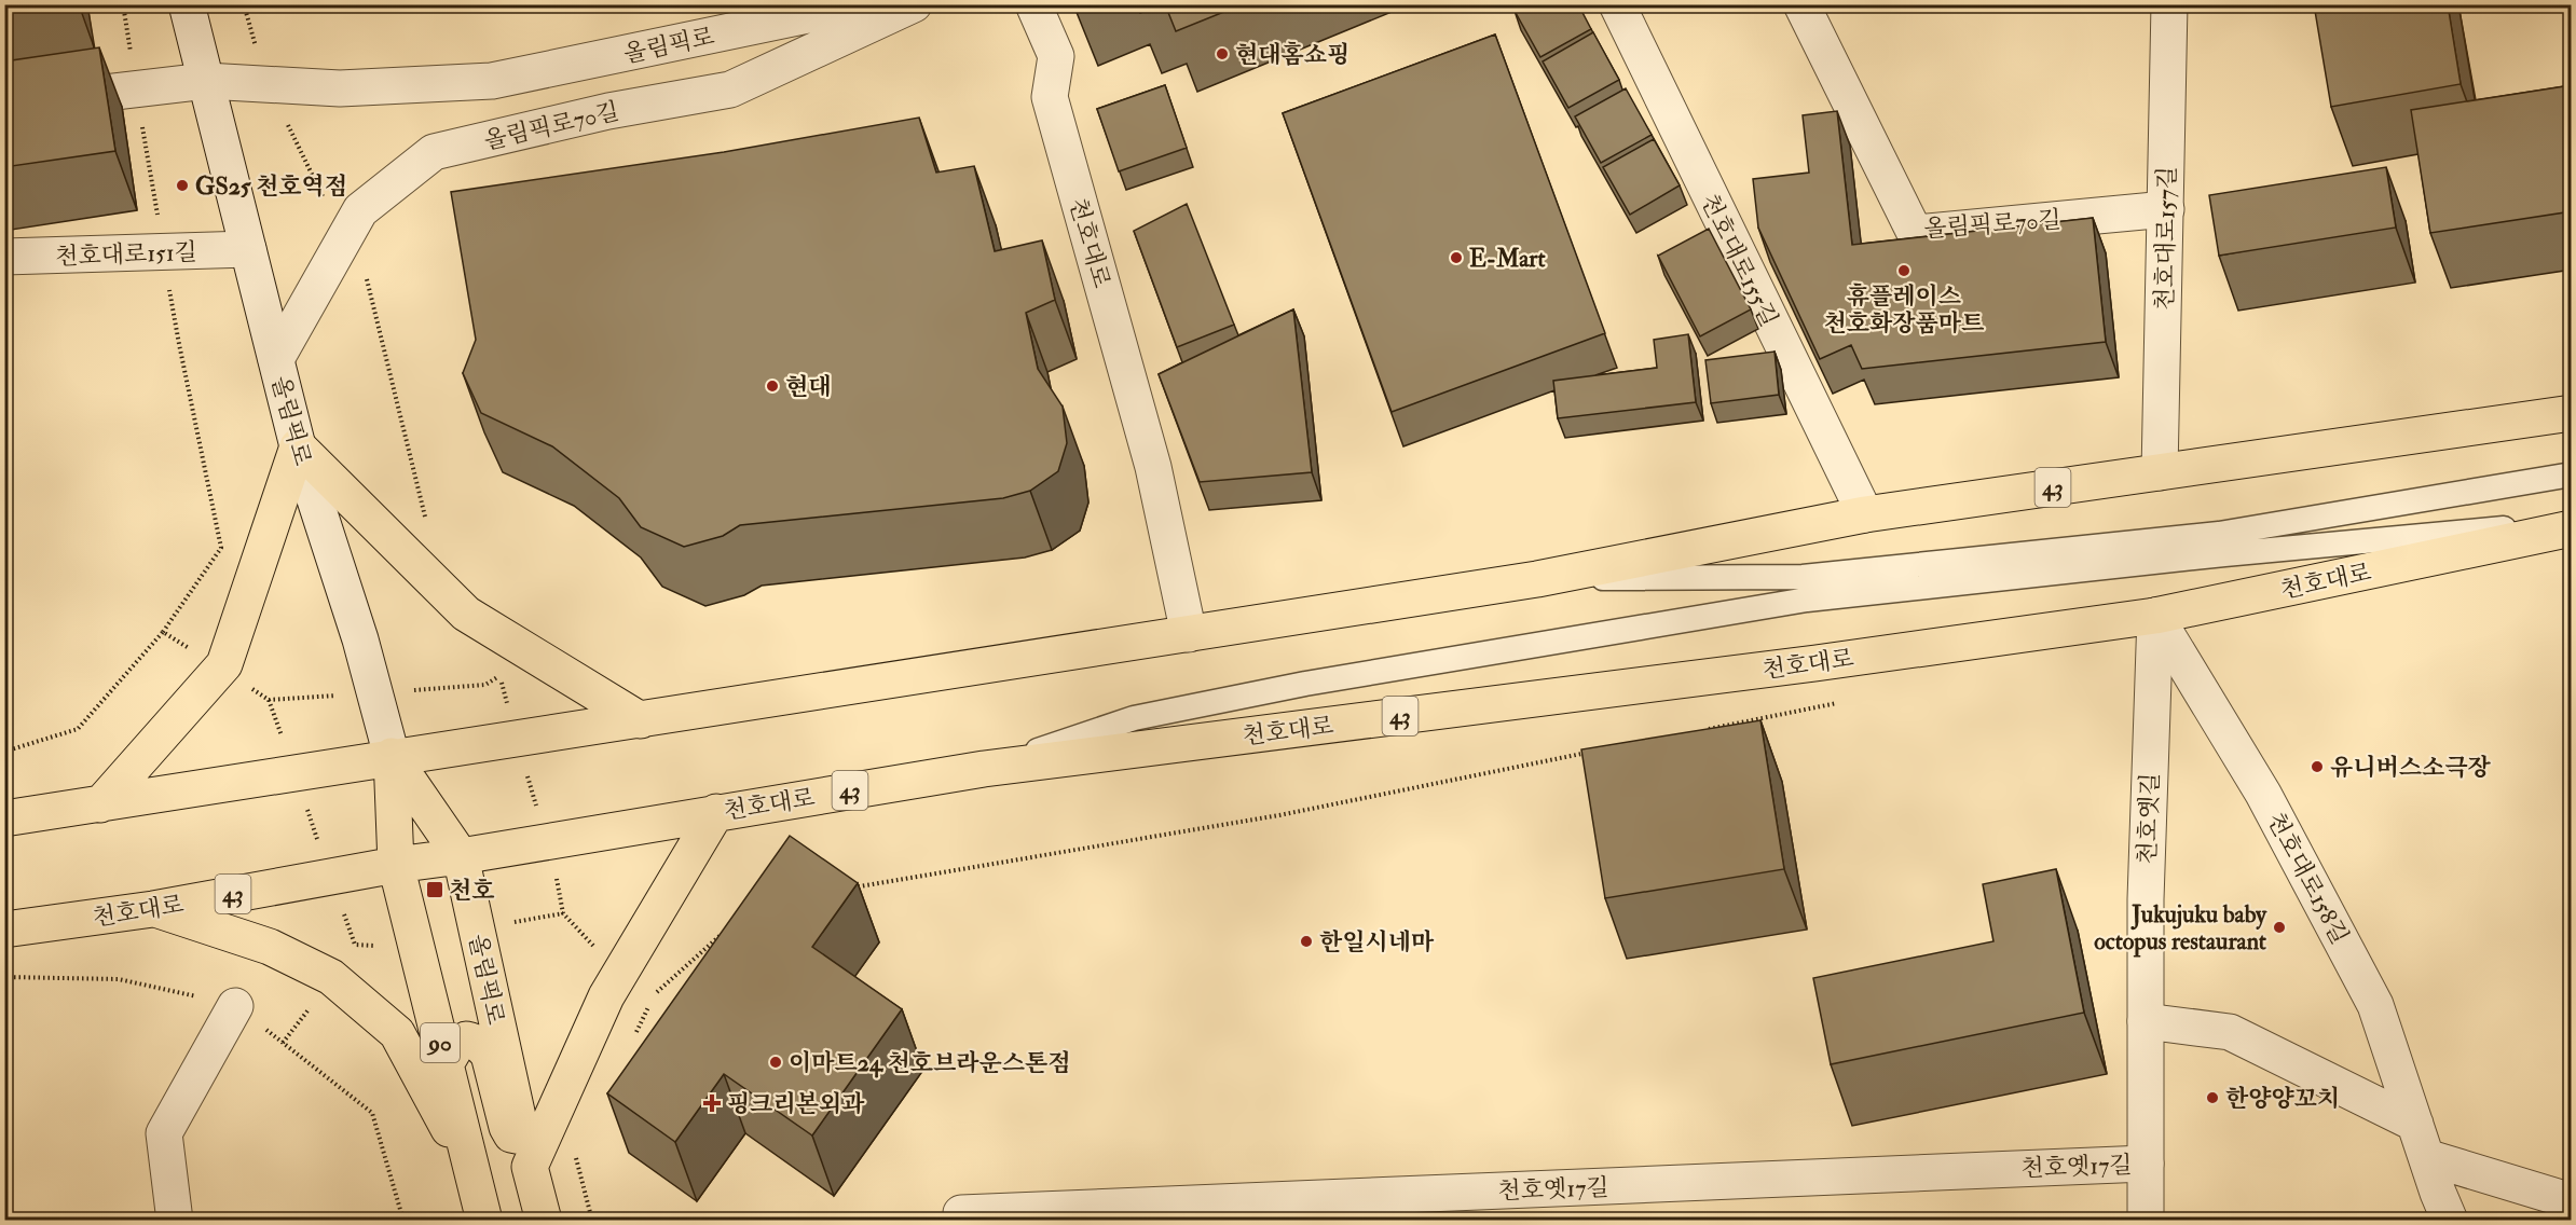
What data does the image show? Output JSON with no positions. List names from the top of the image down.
{
  "streets": {
    "main road": [
      "올림픽로",
      "천호대로",
      "43",
      "90"
    ],
    "street": [
      "올림픽로70길",
      "천호대로157길",
      "천호대로151길",
      "천호대로155길",
      "천호옛길",
      "천호대로158길",
      "천호옛17길"
    ]
  },
  "crossings": [
    ["올림픽로", "올림픽로70길"],
    ["올림픽로", "천호대로"],
    ["올림픽로", "천호대로151길"],
    ["올림픽로70길", "천호대로157길"],
    ["천호대로157길", "43"],
    ["천호대로", "천호옛길"],
    ["천호대로", "천호대로158길"],
    ["천호대로155길", "43"],
    ["천호옛길", "천호대로158길"],
    ["천호옛길", "천호옛17길"]
  ],
  "places": {
    "other": [
      "현대홈쇼핑",
      "GS25 천호역점",
      "E-Mart",
      "휴플레이스 천호화장품마트",
      "현대",
      "유니버스소극장",
      "Jukujuku baby octopus restaurant",
      "한일시네마",
      "이마트24 천호브라운스톤점",
      "한양양꼬치"
    ],
    "transit": ["천호"],
    "health": ["핑크리본외과"]
  }
}
